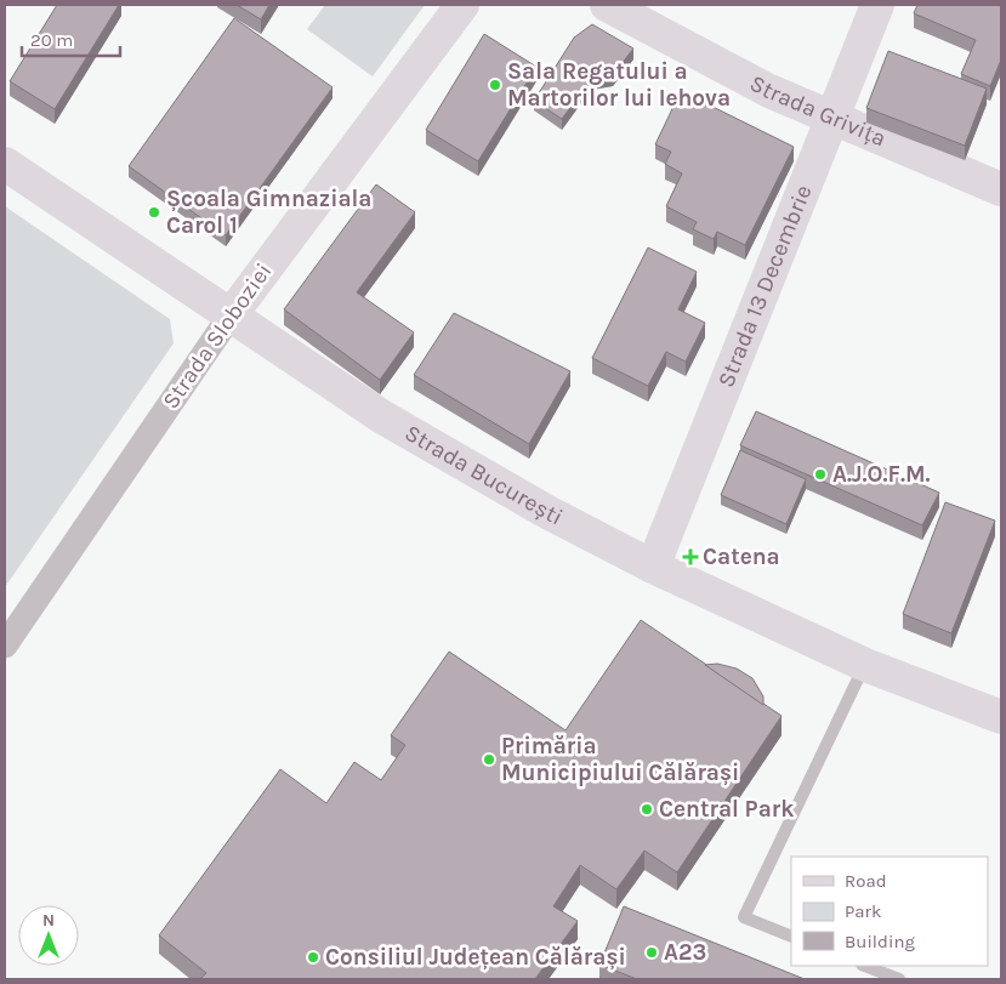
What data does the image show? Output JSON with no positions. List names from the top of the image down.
{
  "streets": {
    "main road": [
      "Strada Grivița",
      "Strada 13 Decembrie",
      "Strada Sloboziei",
      "Strada București"
    ]
  },
  "crossings": [
    ["Strada Grivița", "Strada 13 Decembrie"],
    ["Strada 13 Decembrie", "Strada București"],
    ["Strada Sloboziei", "Strada București"]
  ],
  "places": {
    "other": [
      "Sala Regatului a Martorilor lui Iehova",
      "Școala Gimnaziala Carol 1",
      "A.J.O.F.M.",
      "Primăria Municipiului Călărași",
      "Central Park",
      "A23",
      "Consiliul Județean Călărași"
    ],
    "health": ["Catena"]
  },
  "legend": ["Road", "Park", "Building"],
  "scale_bar": "20 m",
  "north": "top"
}
